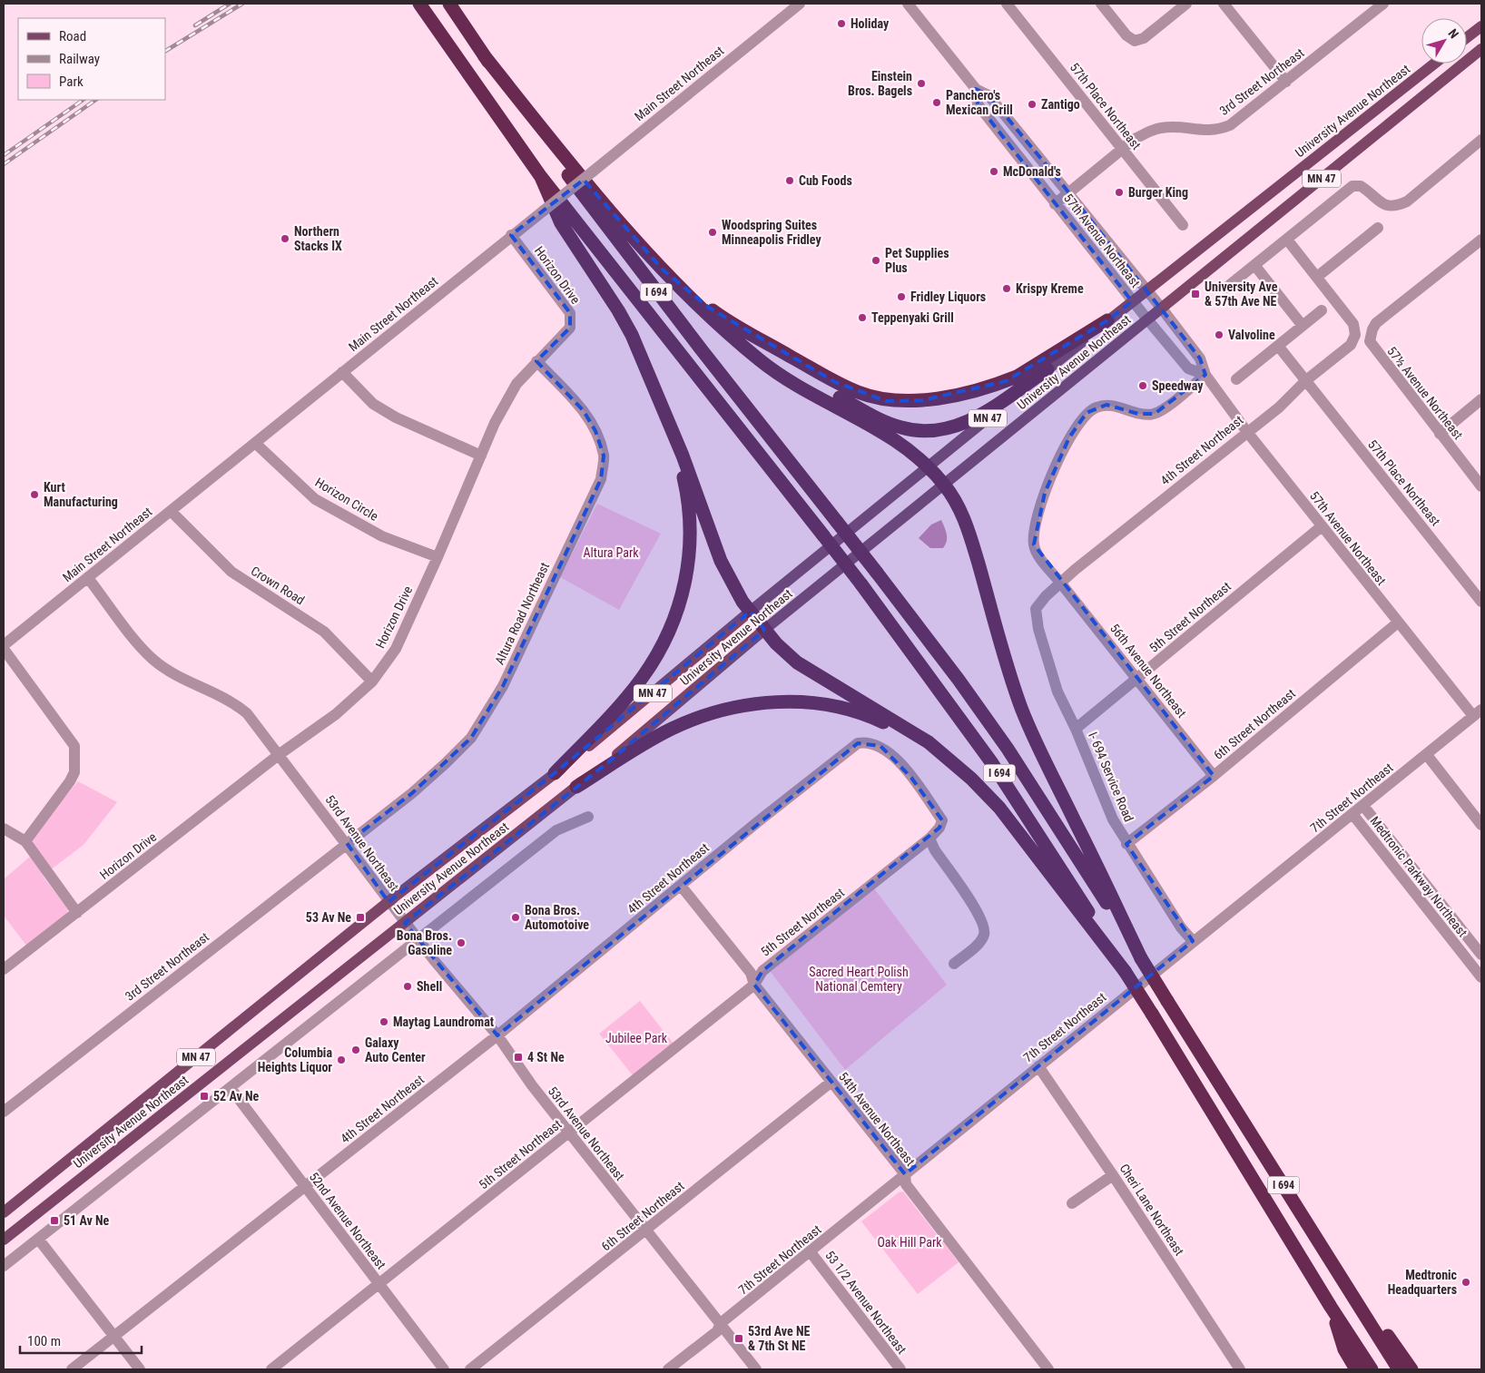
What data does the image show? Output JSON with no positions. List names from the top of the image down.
{
  "streets": {
    "highway": ["I 694"],
    "main road": ["University Avenue Northeast", "MN 47"],
    "street": [
      "3rd Street Northeast",
      "Main Street Northeast",
      "57th Place Northeast",
      "57th Avenue Northeast",
      "Horizon Drive",
      "57½ Avenue Northeast",
      "4th Street Northeast",
      "Horizon Circle",
      "Crown Road",
      "Altura Road Northeast",
      "5th Street Northeast",
      "56th Avenue Northeast",
      "6th Street Northeast",
      "I- 694 Service Road",
      "7th Street Northeast",
      "53rd Avenue Northeast",
      "Medtronic Parkway Northeast",
      "54th Avenue Northeast",
      "Cheri Lane Northeast",
      "52nd Avenue Northeast",
      "53 1/2 Avenue Northeast"
    ]
  },
  "crossings": [
    ["3rd Street Northeast", "57th Place Northeast"],
    ["3rd Street Northeast", "57th Avenue Northeast"],
    ["3rd Street Northeast", "Altura Road Northeast"],
    ["3rd Street Northeast", "53rd Avenue Northeast"],
    ["Main Street Northeast", "Horizon Drive"],
    ["Main Street Northeast", "Horizon Circle"],
    ["Main Street Northeast", "Crown Road"],
    ["Main Street Northeast", "53rd Avenue Northeast"],
    ["57th Place Northeast", "4th Street Northeast"],
    ["University Avenue Northeast", "57th Avenue Northeast"],
    ["University Avenue Northeast", "53rd Avenue Northeast"],
    ["57th Avenue Northeast", "4th Street Northeast"],
    ["57th Avenue Northeast", "5th Street Northeast"],
    ["57th Avenue Northeast", "56th Avenue Northeast"],
    ["57th Avenue Northeast", "6th Street Northeast"],
    ["57th Avenue Northeast", "7th Street Northeast"],
    ["Horizon Drive", "Horizon Circle"],
    ["Horizon Drive", "Crown Road"],
    ["Horizon Drive", "Altura Road Northeast"],
    ["Horizon Drive", "53rd Avenue Northeast"],
    ["4th Street Northeast", "5th Street Northeast"],
    ["4th Street Northeast", "56th Avenue Northeast"],
    ["4th Street Northeast", "I- 694 Service Road"],
    ["4th Street Northeast", "53rd Avenue Northeast"],
    ["4th Street Northeast", "54th Avenue Northeast"],
    ["4th Street Northeast", "52nd Avenue Northeast"],
    ["Altura Road Northeast", "53rd Avenue Northeast"],
    ["5th Street Northeast", "56th Avenue Northeast"],
    ["5th Street Northeast", "I- 694 Service Road"],
    ["5th Street Northeast", "53rd Avenue Northeast"],
    ["5th Street Northeast", "54th Avenue Northeast"],
    ["5th Street Northeast", "52nd Avenue Northeast"],
    ["56th Avenue Northeast", "6th Street Northeast"],
    ["6th Street Northeast", "I- 694 Service Road"],
    ["6th Street Northeast", "53rd Avenue Northeast"],
    ["6th Street Northeast", "54th Avenue Northeast"],
    ["I- 694 Service Road", "7th Street Northeast"],
    ["7th Street Northeast", "53rd Avenue Northeast"],
    ["7th Street Northeast", "Medtronic Parkway Northeast"],
    ["7th Street Northeast", "54th Avenue Northeast"],
    ["7th Street Northeast", "Cheri Lane Northeast"],
    ["7th Street Northeast", "53 1/2 Avenue Northeast"]
  ],
  "parks": [
    "Altura Park",
    "Sacred Heart Polish National Cemtery",
    "Jubilee Park",
    "Oak Hill Park"
  ],
  "places": {
    "other": [
      "Holiday",
      "Einstein Bros. Bagels",
      "Panchero's Mexican Grill",
      "Zantigo",
      "McDonald's",
      "Cub Foods",
      "Burger King",
      "Woodspring Suites Minneapolis Fridley",
      "Northern Stacks IX",
      "Pet Supplies Plus",
      "Krispy Kreme",
      "Fridley Liquors",
      "Teppenyaki Grill",
      "Valvoline",
      "Speedway",
      "Kurt Manufacturing",
      "Bona Bros. Automotoive",
      "Bona Bros. Gasoline",
      "Shell",
      "Maytag Laundromat",
      "Galaxy Auto Center",
      "Columbia Heights Liquor",
      "Medtronic Headquarters"
    ],
    "transit": [
      "University Ave & 57th Ave NE",
      "53 Av Ne",
      "4 St Ne",
      "52 Av Ne",
      "51 Av Ne",
      "53rd Ave NE & 7th St NE"
    ]
  },
  "legend": ["Road", "Railway", "Park"],
  "scale_bar": "100 m",
  "north": "top right"
}
